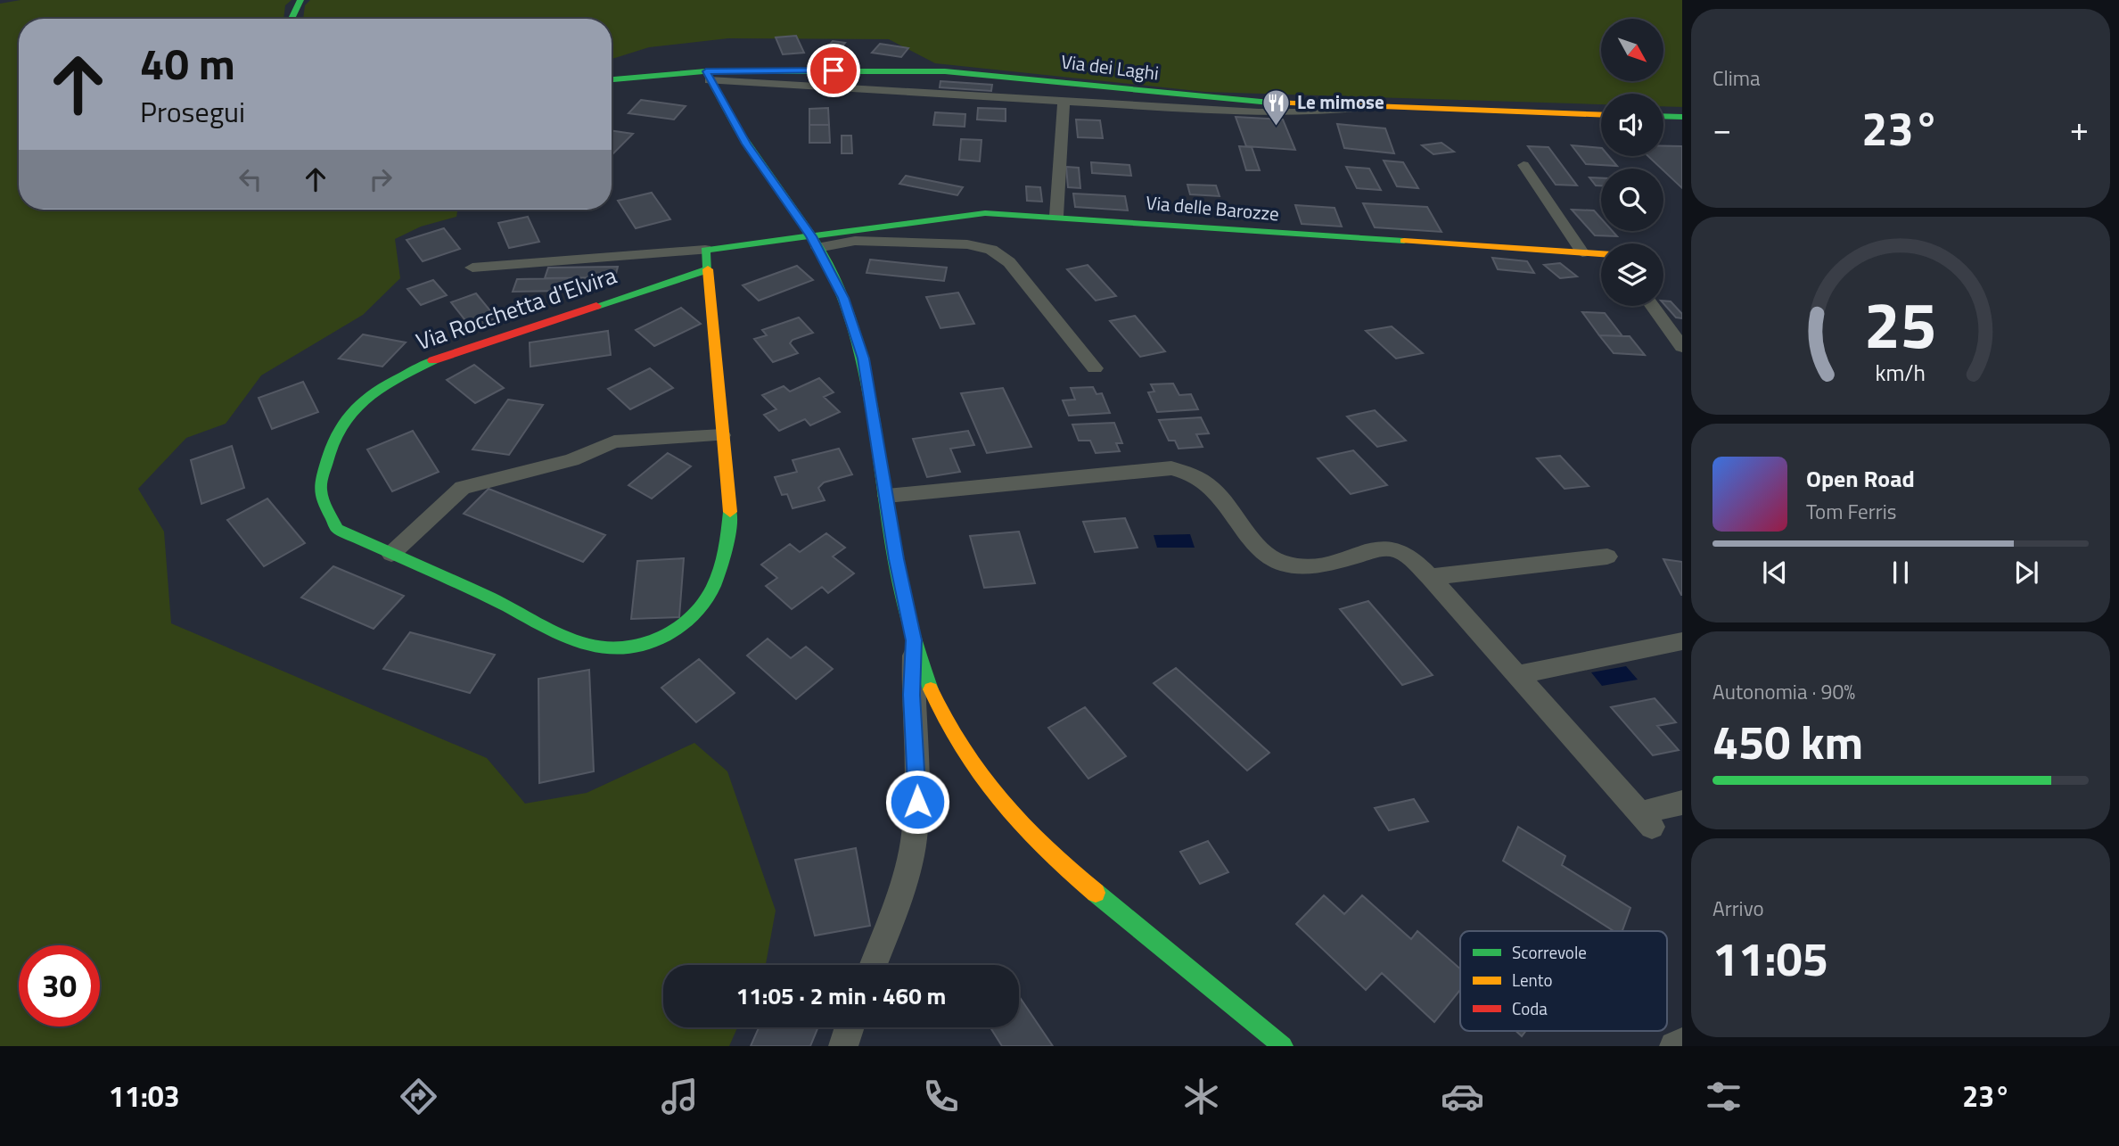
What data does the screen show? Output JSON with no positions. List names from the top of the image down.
{
  "streets": {
    "main road": ["Via dei Laghi", "Via delle Barozze", "Via Rocchetta d'Elvira"]
  },
  "places": {
    "restaurant": ["Le mimose"]
  },
  "legend": ["Scorrevole", "Lento", "Coda"],
  "north": "bottom right",
  "page": {
    "tile": [
      "Clima",
      ["Autonomia · 90%", "450 km"],
      ["Arrivo", "11:05"]
    ],
    "turn": ["40 m", "Prosegui"],
    "heat": ["−", "23°", "+"],
    "song": ["Open Road", "Tom Ferris"],
    "limit": "30",
    "trip": "11:05 · 2 min · 460 m",
    "tabs": ["11:03", "23°"],
    "gauge": ["25", "km/h"]
  }
}
